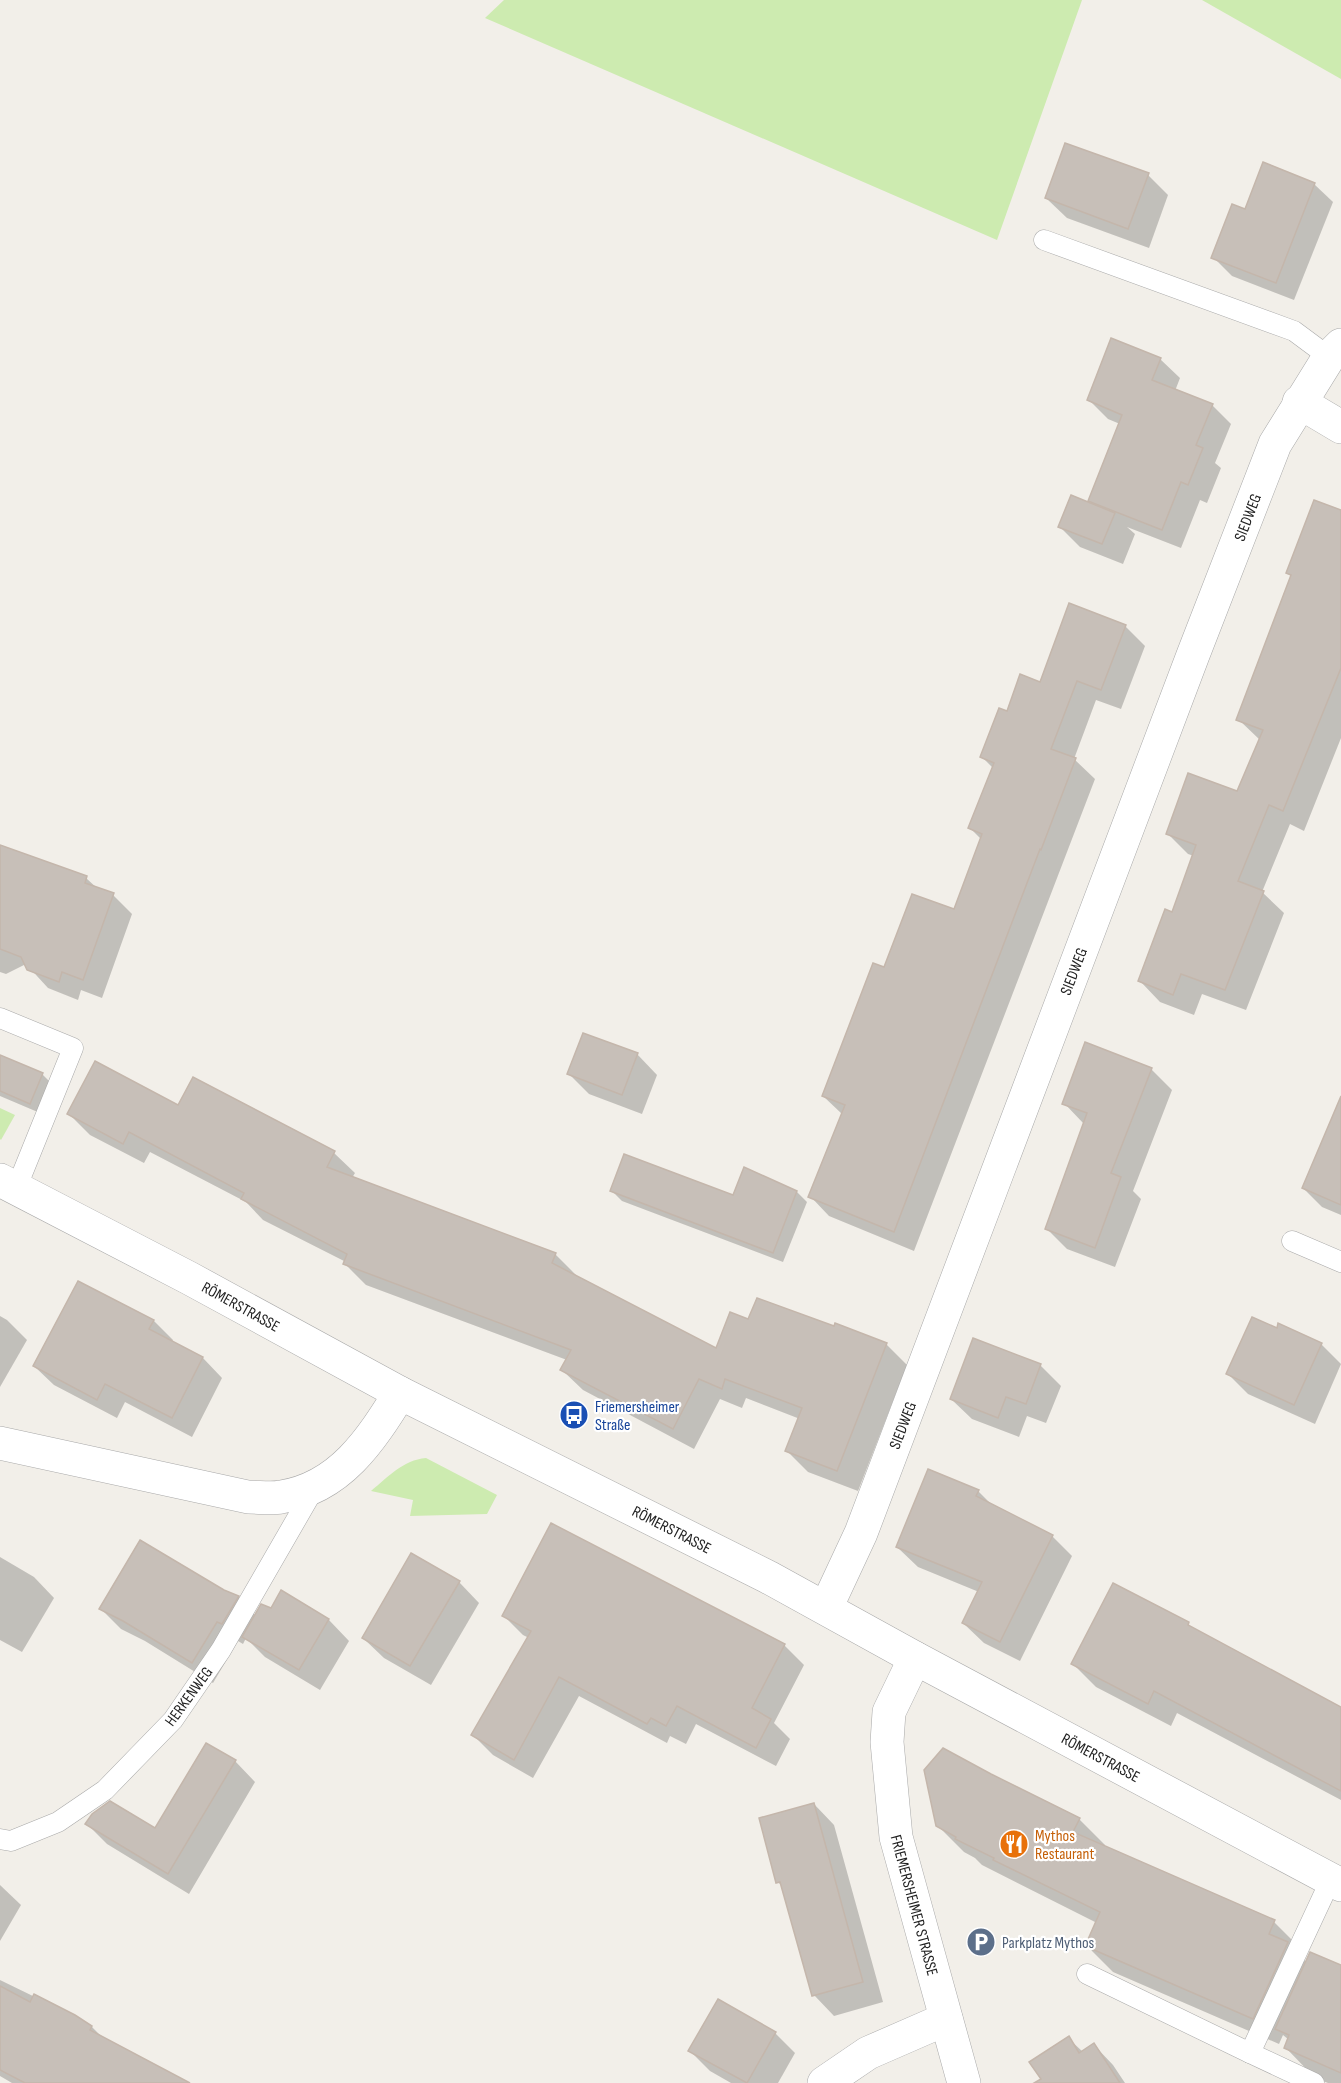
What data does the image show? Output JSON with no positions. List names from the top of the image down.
{
  "streets": {
    "street": [
      "SIEDWEG",
      "RÖMERSTRASSE",
      "HERKENWEG",
      "FRIEMERSHEIMER STRASSE"
    ]
  },
  "crossings": [
    ["SIEDWEG", "RÖMERSTRASSE"],
    ["RÖMERSTRASSE", "HERKENWEG"],
    ["RÖMERSTRASSE", "FRIEMERSHEIMER STRASSE"]
  ],
  "places": {
    "bus stop": ["Friemersheimer Straße"],
    "restaurant": ["Mythos Restaurant"],
    "parking": ["Parkplatz Mythos"]
  }
}
